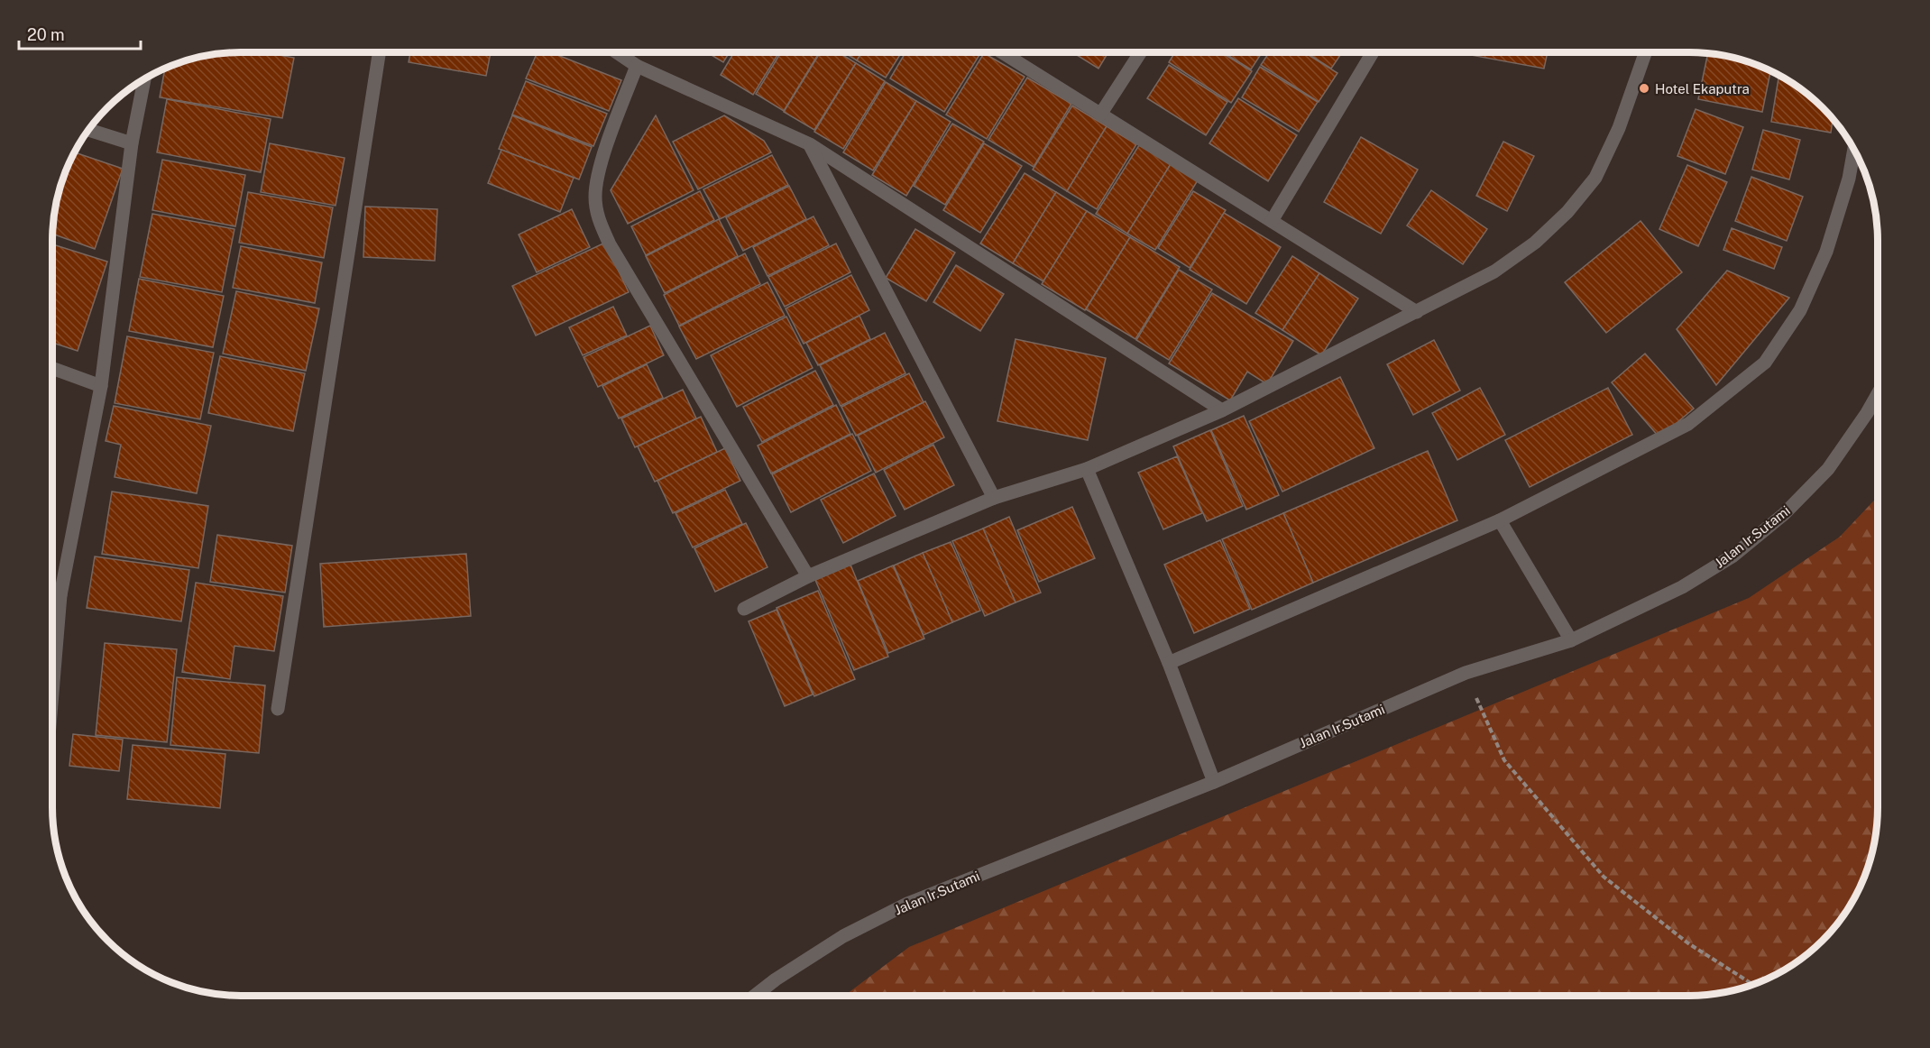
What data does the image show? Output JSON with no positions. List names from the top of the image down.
{
  "streets": {
    "street": ["Jalan Ir.Sutami"]
  },
  "places": ["Hotel Ekaputra"],
  "scale_bar": "20 m"
}
